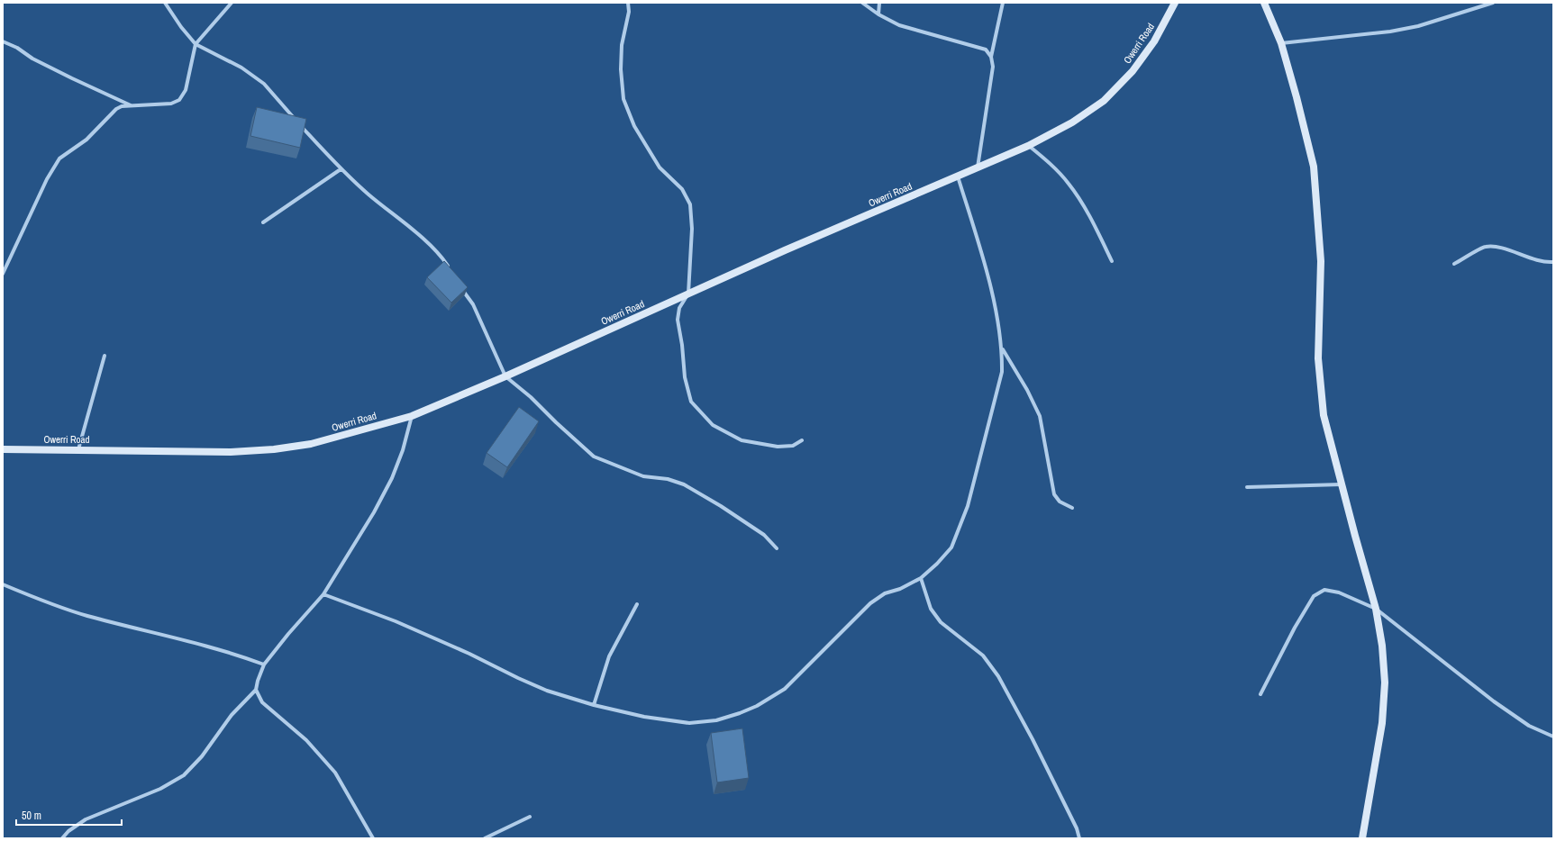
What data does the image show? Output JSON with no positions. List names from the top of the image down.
{
  "streets": {
    "main road": ["Owerri Road"]
  },
  "scale_bar": "50 m"
}
